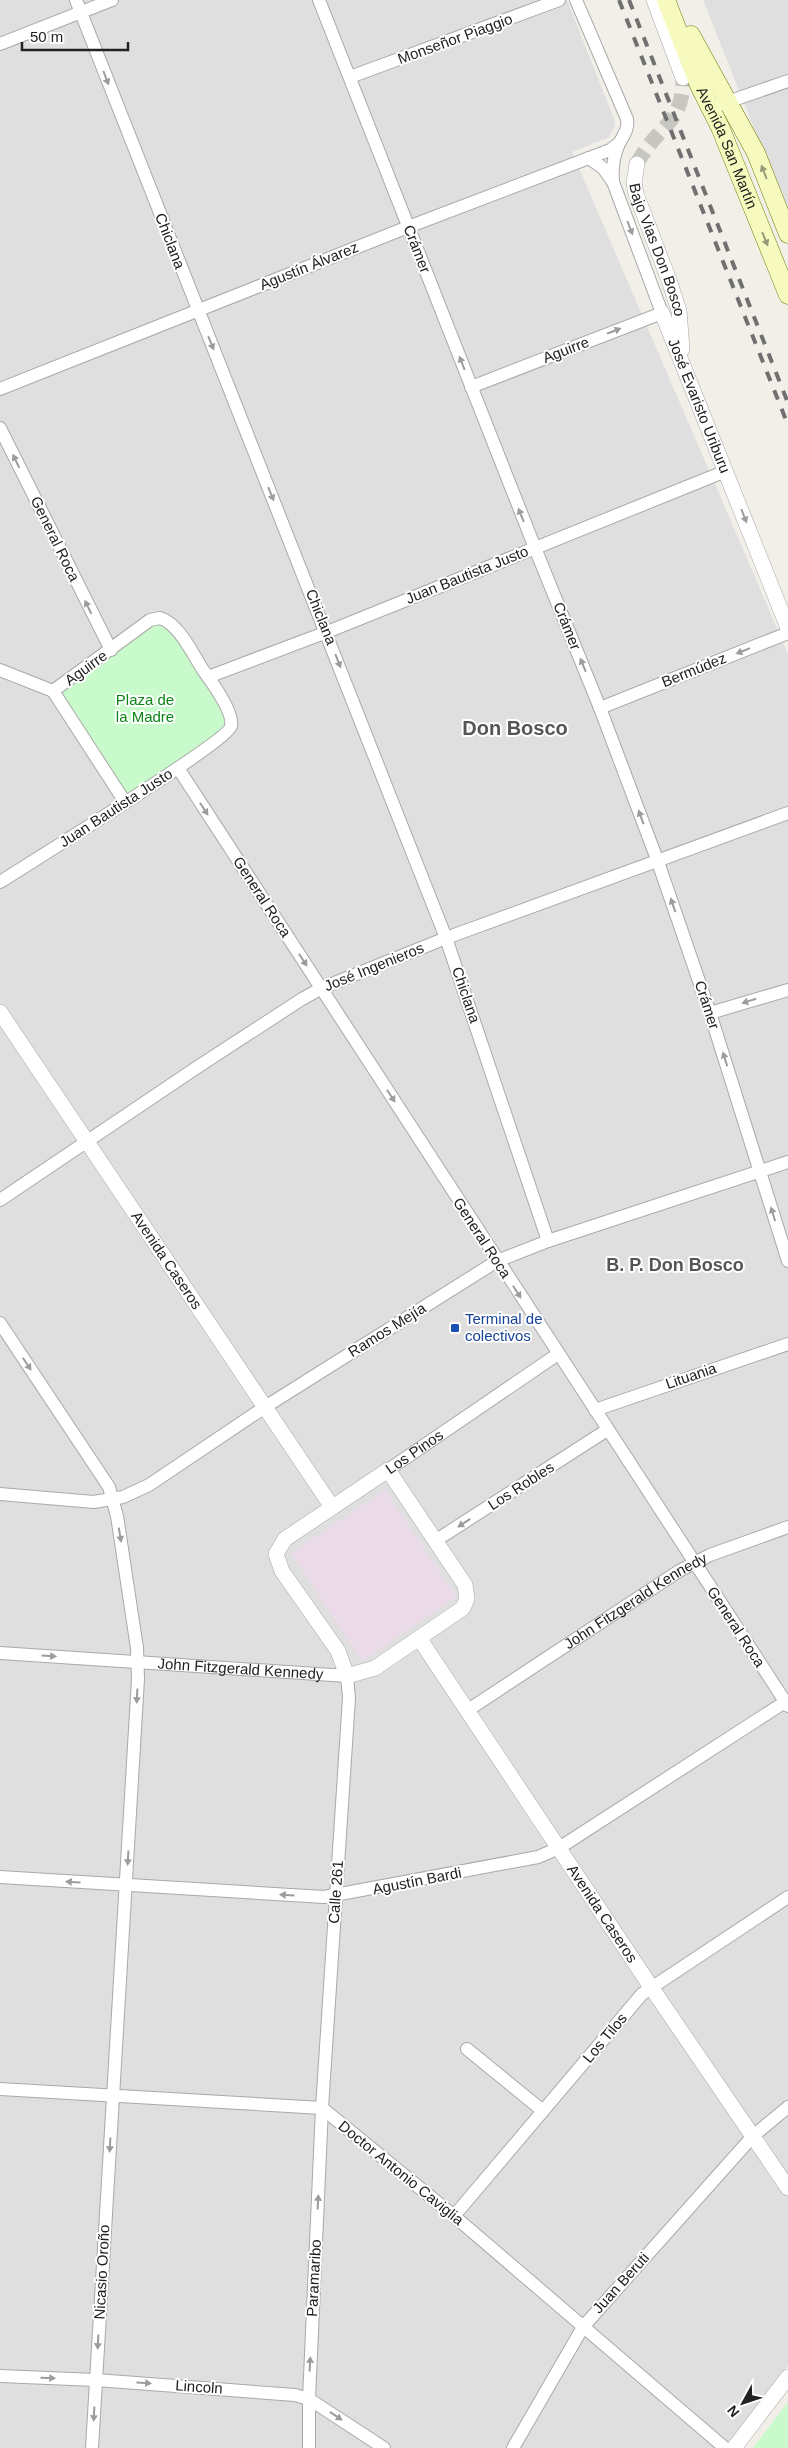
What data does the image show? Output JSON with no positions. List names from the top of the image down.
{
  "streets": {
    "main road": ["Avenida San Martín"],
    "street": [
      "Monseñor Piaggio",
      "Chiclana",
      "Crámer",
      "Bajo Vias Don Bosco",
      "Agustín Álvarez",
      "Aguirre",
      "José Evaristo Uriburu",
      "General Roca",
      "Juan Bautista Justo",
      "Bermúdez",
      "José Ingenieros",
      "Avenida Caseros",
      "Ramos Mejía",
      "Lituania",
      "Los Pinos",
      "Los Robles",
      "John Fitzgerald Kennedy",
      "Agustín Bardi",
      "Calle 261",
      "Los Tilos",
      "Doctor Antonio Caviglia",
      "Nicasio Oroño",
      "Paramaribo",
      "Juan Beruti",
      "Lincoln"
    ]
  },
  "crossings": [
    ["Monseñor Piaggio", "Crámer"],
    ["Chiclana", "Agustín Álvarez"],
    ["Chiclana", "Juan Bautista Justo"],
    ["Chiclana", "José Ingenieros"],
    ["Chiclana", "Ramos Mejía"],
    ["Crámer", "Agustín Álvarez"],
    ["Crámer", "Aguirre"],
    ["Crámer", "Juan Bautista Justo"],
    ["Crámer", "Bermúdez"],
    ["Crámer", "José Ingenieros"],
    ["Crámer", "Ramos Mejía"],
    ["Bajo Vias Don Bosco", "José Evaristo Uriburu"],
    ["Agustín Álvarez", "José Evaristo Uriburu"],
    ["Aguirre", "José Evaristo Uriburu"],
    ["Aguirre", "General Roca"],
    ["Aguirre", "Juan Bautista Justo"],
    ["José Evaristo Uriburu", "Juan Bautista Justo"],
    ["General Roca", "Juan Bautista Justo"],
    ["General Roca", "José Ingenieros"],
    ["General Roca", "Ramos Mejía"],
    ["General Roca", "Lituania"],
    ["General Roca", "Los Pinos"],
    ["General Roca", "Los Robles"],
    ["General Roca", "John Fitzgerald Kennedy"],
    ["General Roca", "Agustín Bardi"],
    ["José Ingenieros", "Avenida Caseros"],
    ["Avenida Caseros", "Ramos Mejía"],
    ["Avenida Caseros", "Los Pinos"],
    ["Avenida Caseros", "John Fitzgerald Kennedy"],
    ["Avenida Caseros", "Agustín Bardi"],
    ["Avenida Caseros", "Los Tilos"],
    ["Avenida Caseros", "Juan Beruti"],
    ["Ramos Mejía", "Nicasio Oroño"],
    ["Los Pinos", "John Fitzgerald Kennedy"],
    ["Los Pinos", "Calle 261"],
    ["Los Robles", "John Fitzgerald Kennedy"],
    ["John Fitzgerald Kennedy", "Calle 261"],
    ["John Fitzgerald Kennedy", "Nicasio Oroño"],
    ["Agustín Bardi", "Calle 261"],
    ["Agustín Bardi", "Nicasio Oroño"],
    ["Calle 261", "Doctor Antonio Caviglia"],
    ["Calle 261", "Paramaribo"],
    ["Los Tilos", "Doctor Antonio Caviglia"],
    ["Doctor Antonio Caviglia", "Paramaribo"],
    ["Doctor Antonio Caviglia", "Juan Beruti"],
    ["Nicasio Oroño", "Lincoln"],
    ["Paramaribo", "Lincoln"]
  ],
  "one_way": [
    "Chiclana",
    "Crámer",
    "Aguirre",
    "José Evaristo Uriburu",
    "Bermúdez",
    "Los Robles",
    "Agustín Bardi",
    "Nicasio Oroño",
    "Paramaribo",
    "Lincoln"
  ],
  "districts": ["Don Bosco", "B. P. Don Bosco"],
  "parks": ["Plaza de la Madre"],
  "places": {
    "transit": ["Terminal de colectivos"]
  },
  "scale_bar": "50 m",
  "north": "bottom left"
}
